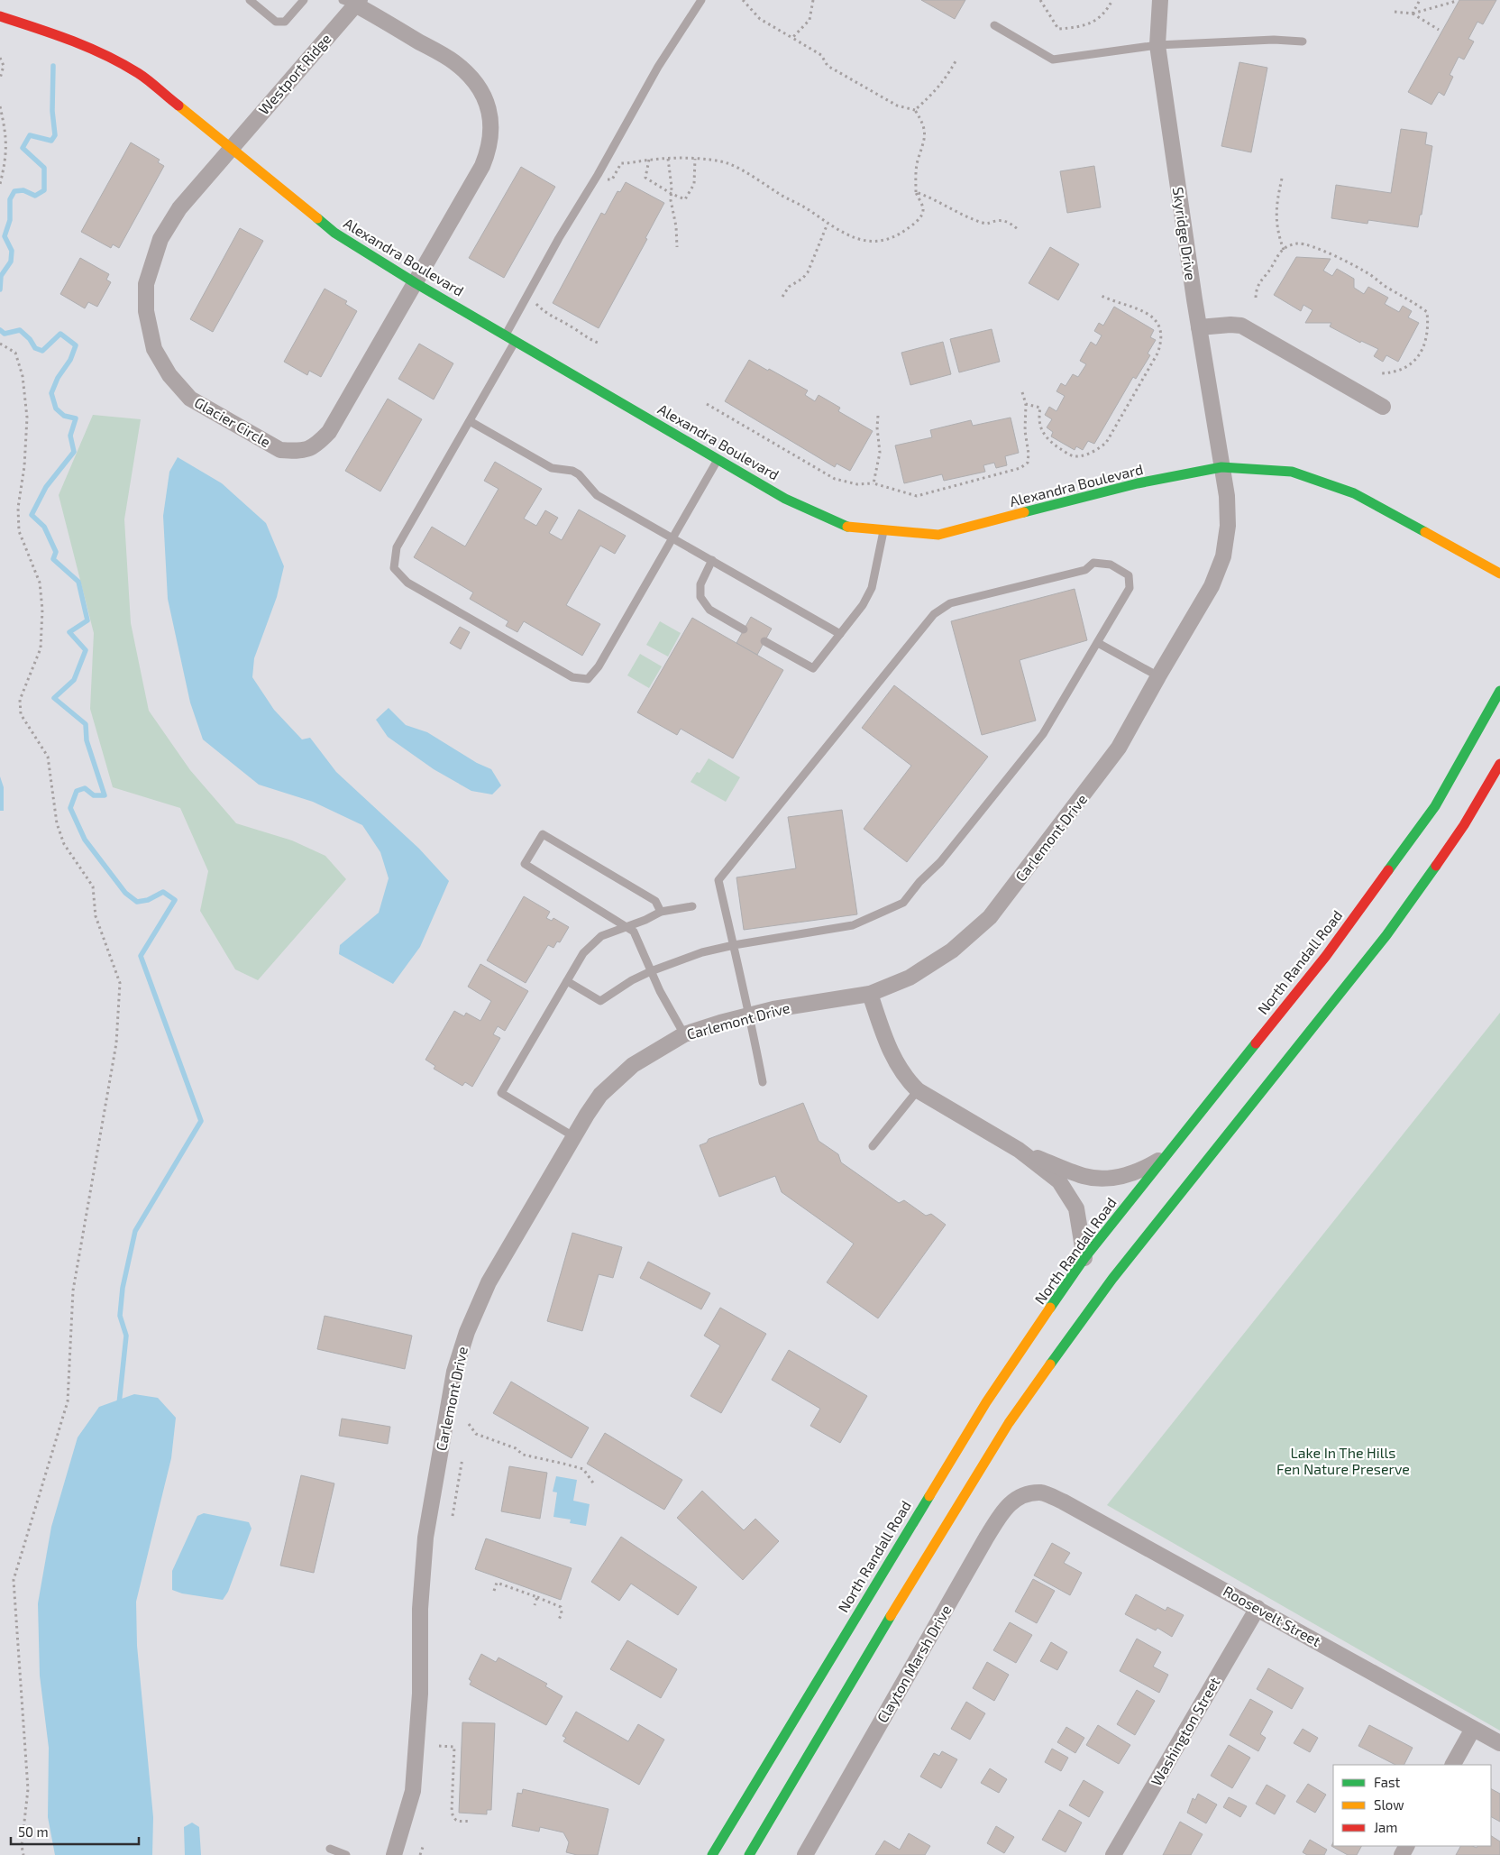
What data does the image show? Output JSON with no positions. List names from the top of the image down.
{
  "streets": {
    "main road": ["Alexandra Boulevard", "North Randall Road"],
    "street": [
      "Westport Ridge",
      "Skyridge Drive",
      "Glacier Circle",
      "Carlemont Drive",
      "Roosevelt Street",
      "Clayton Marsh Drive",
      "Washington Street"
    ]
  },
  "crossings": [
    ["Westport Ridge", "Alexandra Boulevard"],
    ["Westport Ridge", "Glacier Circle"],
    ["Skyridge Drive", "Alexandra Boulevard"],
    ["Skyridge Drive", "Carlemont Drive"],
    ["Alexandra Boulevard", "Glacier Circle"],
    ["Alexandra Boulevard", "Carlemont Drive"],
    ["Roosevelt Street", "Clayton Marsh Drive"],
    ["Roosevelt Street", "Washington Street"]
  ],
  "parks": ["Lake In The Hills Fen Nature Preserve"],
  "legend": ["Fast", "Slow", "Jam"],
  "scale_bar": "50 m"
}
